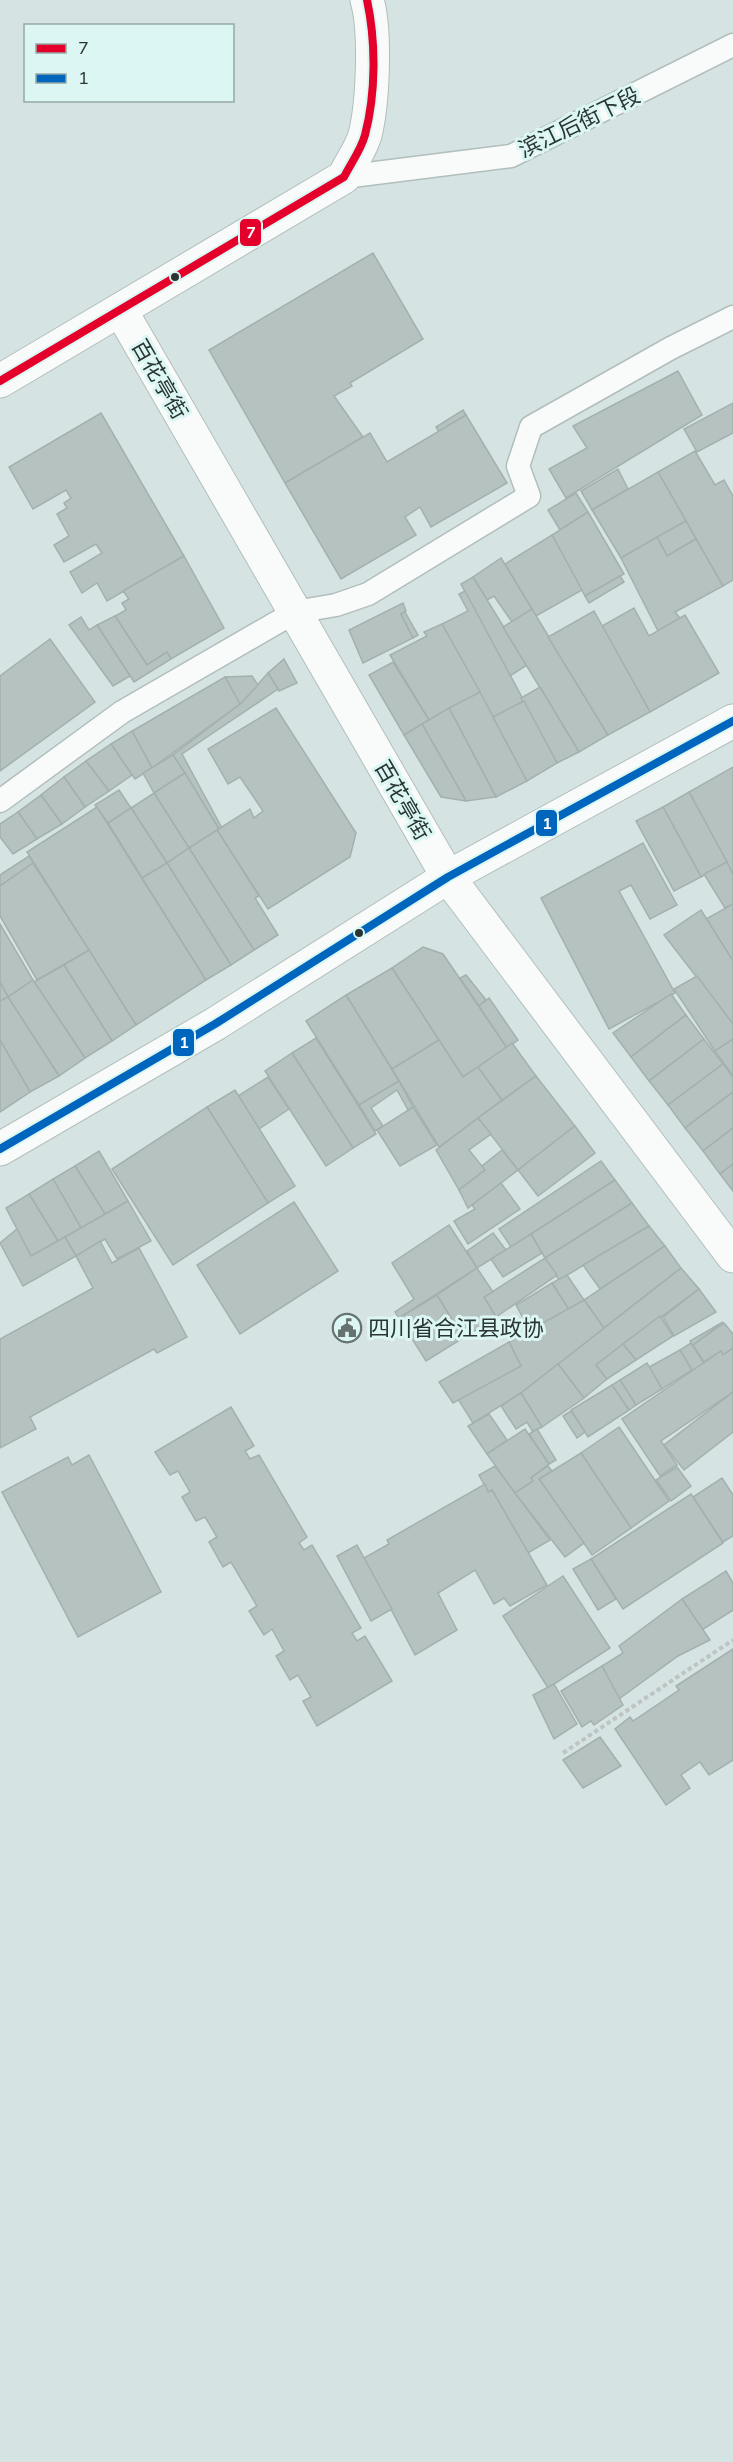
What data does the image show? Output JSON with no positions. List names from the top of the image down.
{
  "streets": {
    "street": ["百花亭街"],
    "lane": ["滨江后街下段"]
  },
  "places": {
    "public building": ["四川省合江县政协"]
  },
  "lines": ["transit line 7", "transit line 1"],
  "legend": ["7", "1"]
}
